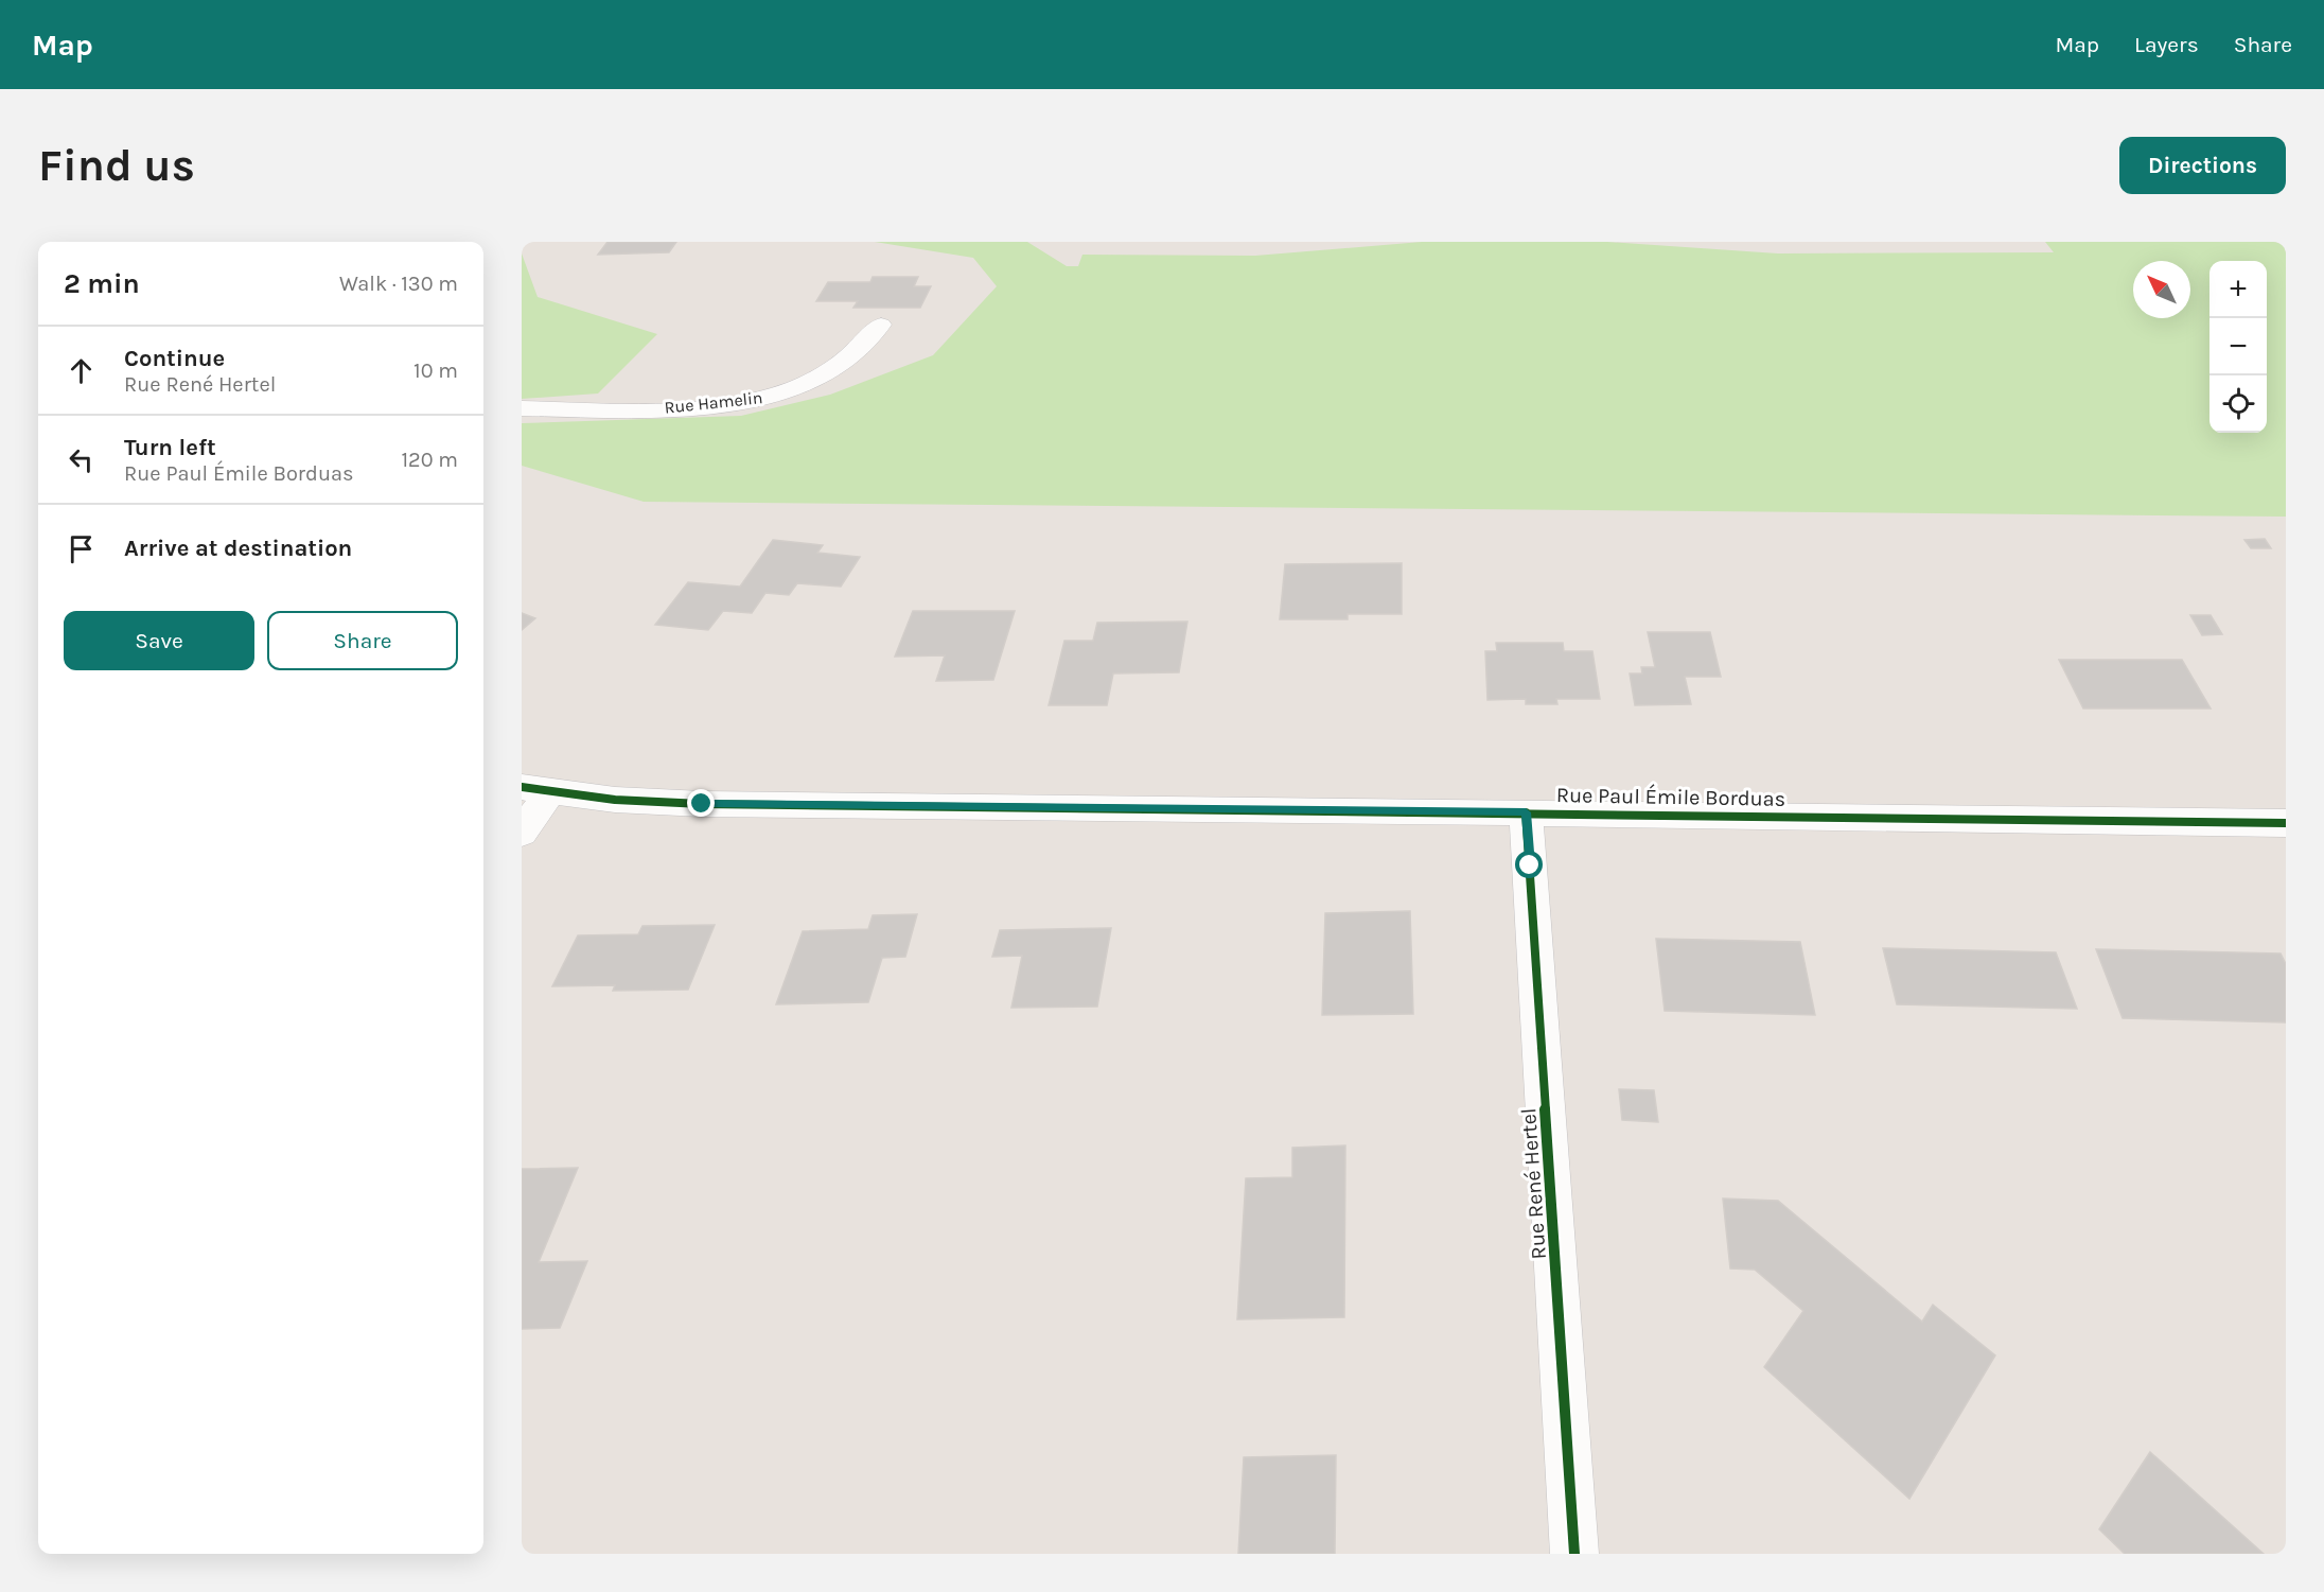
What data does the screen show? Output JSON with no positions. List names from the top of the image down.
{
  "streets": {
    "street": ["Rue Hamelin", "Rue Paul Émile Borduas", "Rue René Hertel"]
  },
  "crossings": [
    ["Rue Paul Émile Borduas", "Rue René Hertel"]
  ],
  "north": "top left",
  "page": {
    "header": "Map",
    "nav": ["Map", "Layers", "Share"],
    "buttons": [
      "Directions",
      ["Save", "Share"]
    ],
    "title": "Find us",
    "heading": ["2 min", "Walk · 130 m"],
    "map_buttons": ["+", "−"],
    "list": [
      ["Continue", "Rue René Hertel", "10 m"],
      ["Turn left", "Rue Paul Émile Borduas", "120 m"],
      "Arrive at destination"
    ]
  }
}
